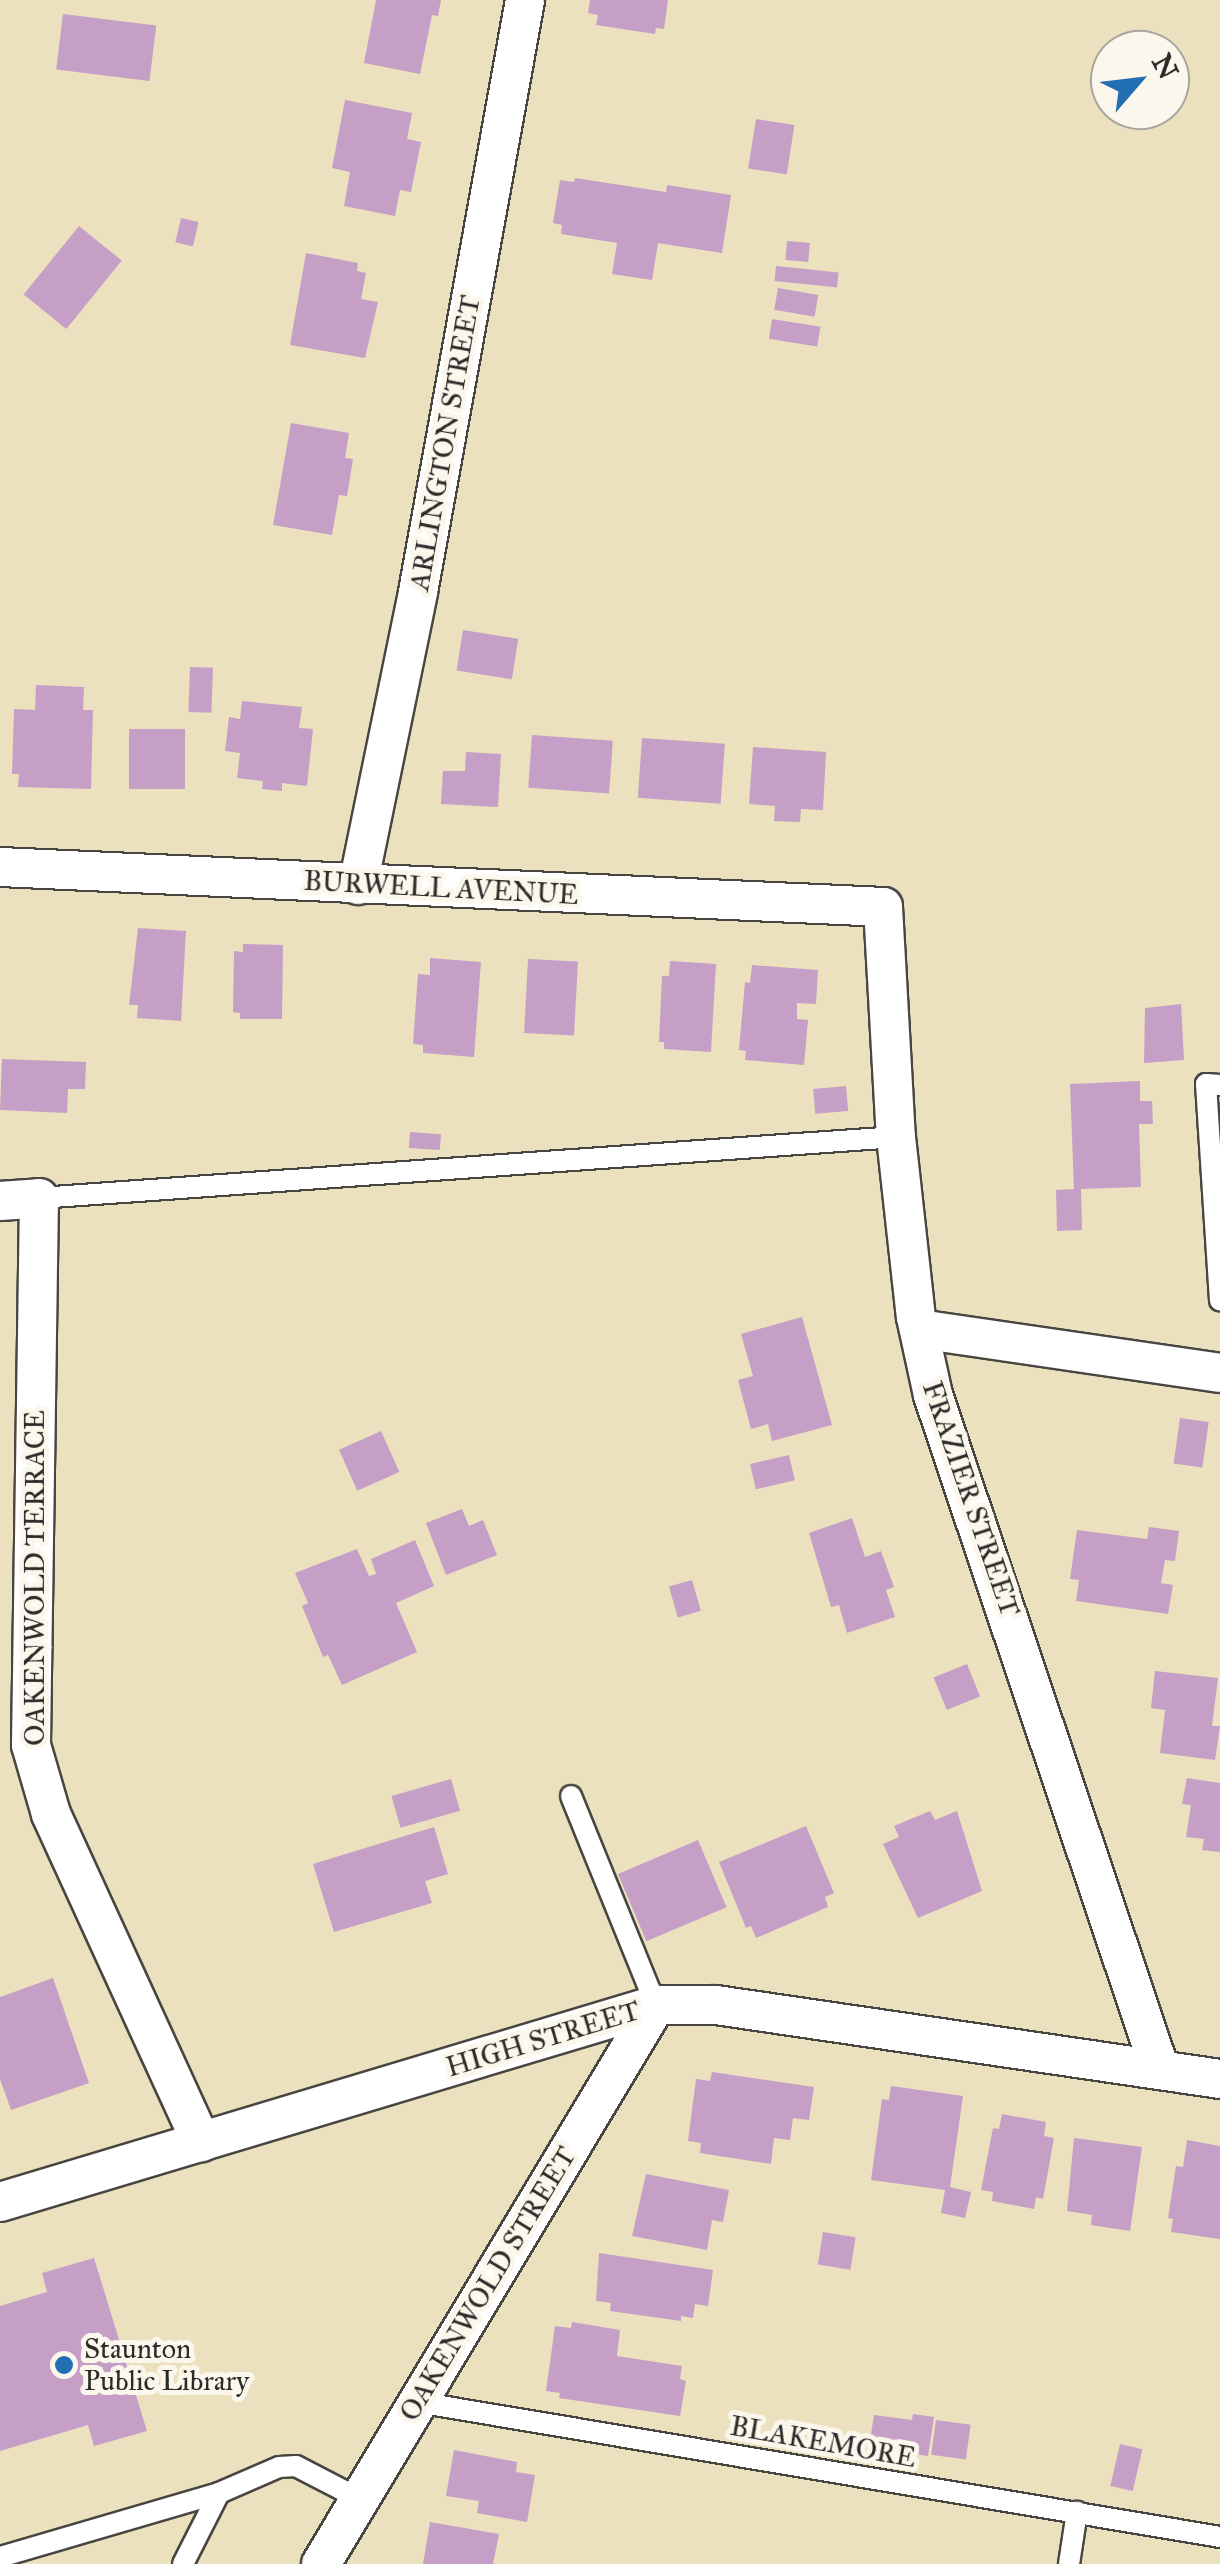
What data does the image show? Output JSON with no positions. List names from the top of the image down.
{
  "streets": {
    "street": [
      "ARLINGTON STREET",
      "BURWELL AVENUE",
      "FRAZIER STREET",
      "OAKENWOLD TERRACE",
      "HIGH STREET",
      "OAKENWOLD STREET"
    ],
    "lane": ["BLAKEMORE"]
  },
  "crossings": [
    ["ARLINGTON STREET", "BURWELL AVENUE"],
    ["BURWELL AVENUE", "FRAZIER STREET"],
    ["FRAZIER STREET", "HIGH STREET"],
    ["OAKENWOLD TERRACE", "HIGH STREET"],
    ["HIGH STREET", "OAKENWOLD STREET"],
    ["OAKENWOLD STREET", "BLAKEMORE"]
  ],
  "places": ["Staunton Public Library"],
  "north": "top right"
}
